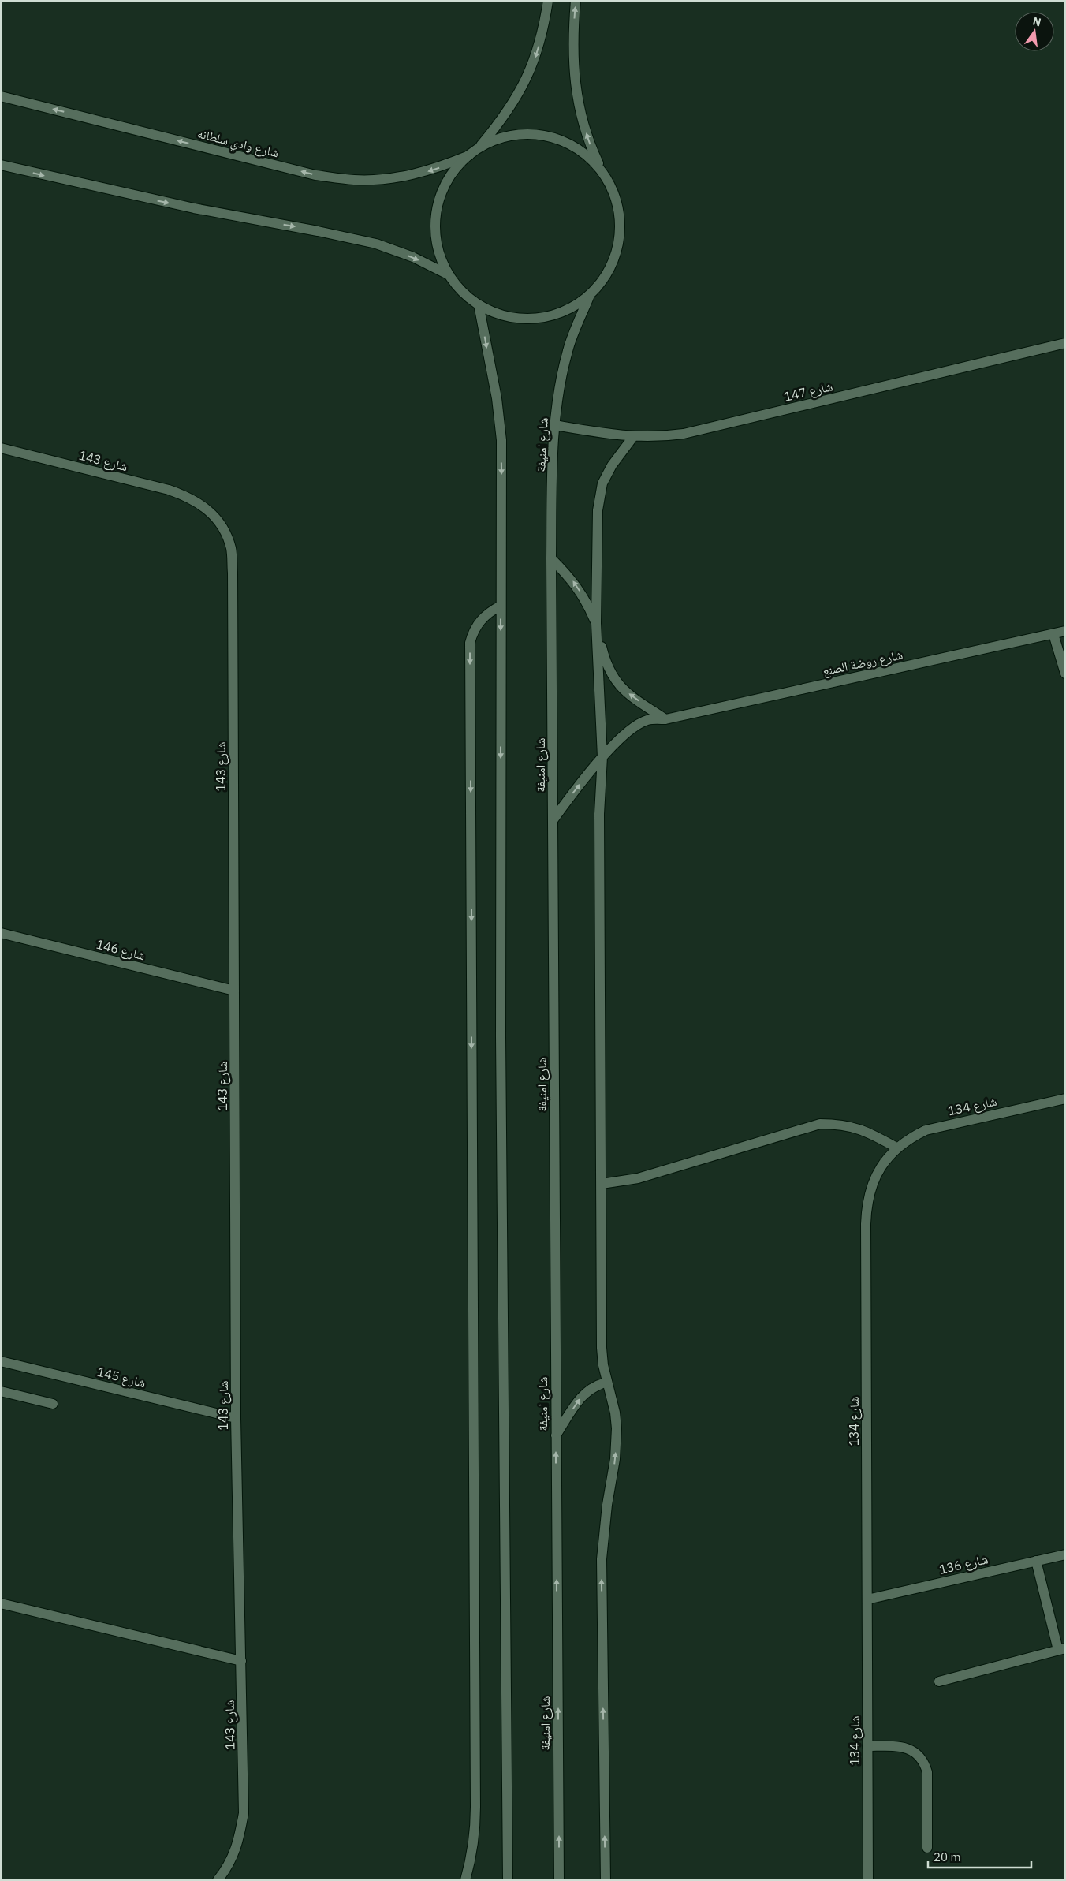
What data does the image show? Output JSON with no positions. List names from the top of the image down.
{
  "streets": {
    "street": [
      "شارع وادي سلطانه",
      "شارع 147",
      "شارع امنيفة",
      "شارع 143",
      "شارع روضة الصنع",
      "شارع 146",
      "شارع 134",
      "شارع 145",
      "شارع 136"
    ]
  },
  "crossings": [
    ["شارع 147", "شارع امنيفة"],
    ["شارع امنيفة", "شارع روضة الصنع"],
    ["شارع 143", "شارع 146"],
    ["شارع 143", "شارع 145"],
    ["شارع 134", "شارع 136"]
  ],
  "scale_bar": "20 m",
  "north": "top"
}
